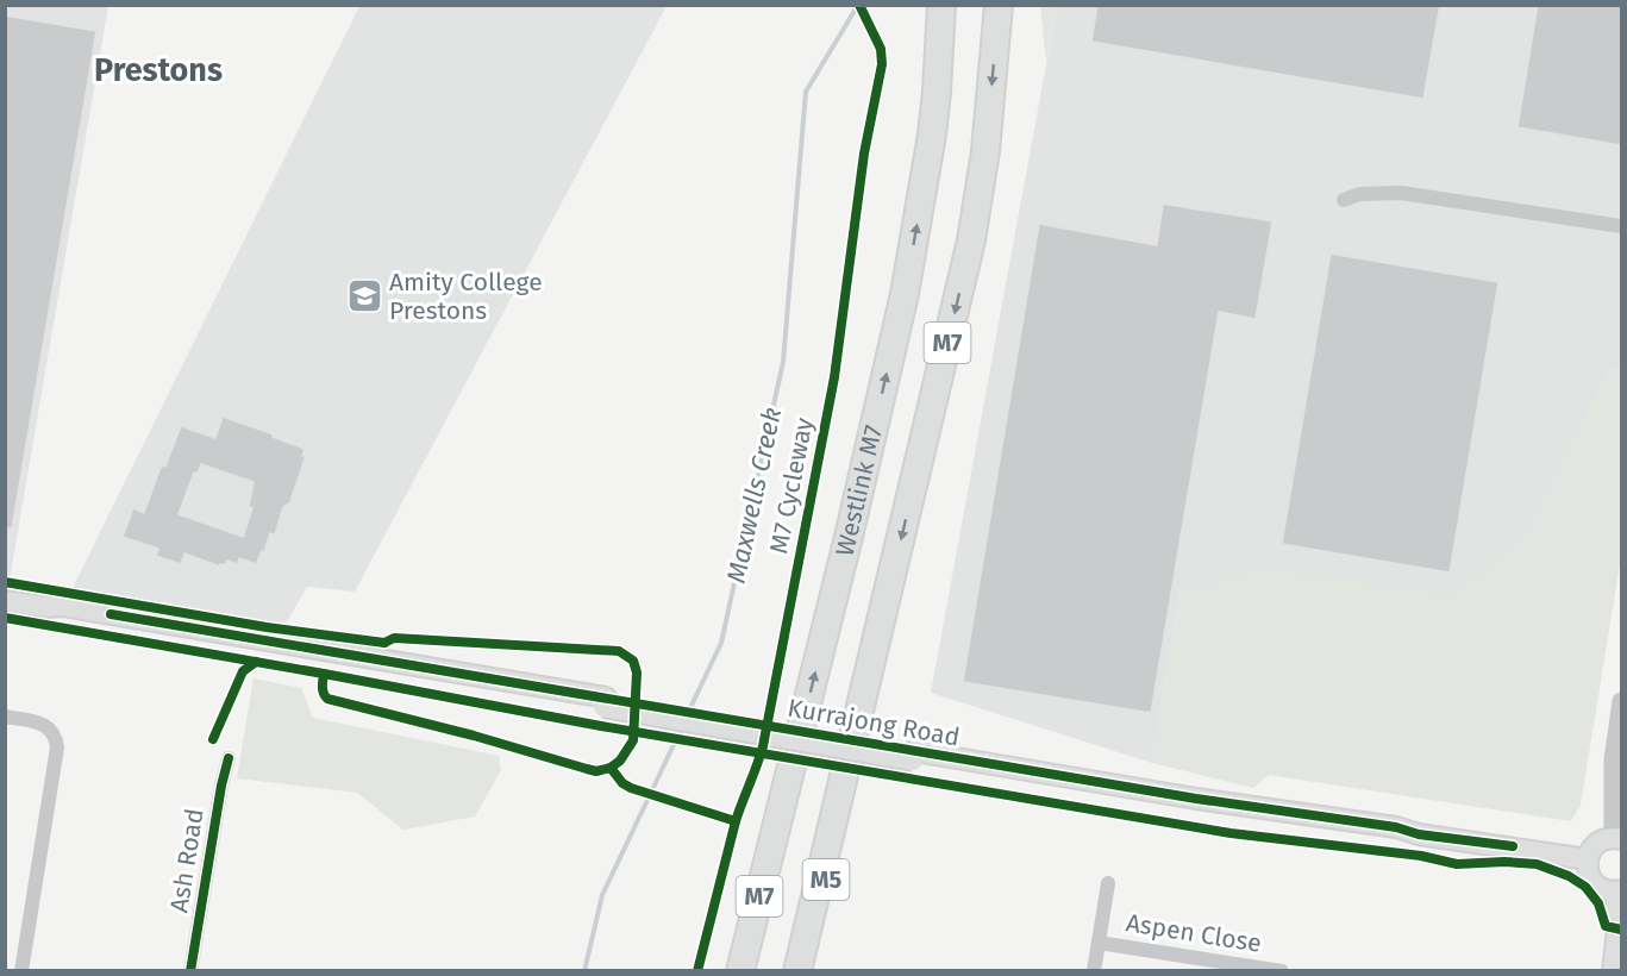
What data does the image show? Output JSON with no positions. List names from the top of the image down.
{
  "streets": {
    "highway": ["M7", "Westlink M7", "M5"],
    "main road": ["Kurrajong Road"],
    "street": ["Ash Road", "Aspen Close"],
    "cycle path": ["M7 Cycleway"]
  },
  "crossings": [
    ["M7", "Westlink M7"],
    ["Westlink M7", "M5"]
  ],
  "districts": ["Prestons"],
  "water": ["Maxwells Creek"],
  "places": {
    "school or university": ["Amity College Prestons"]
  }
}
